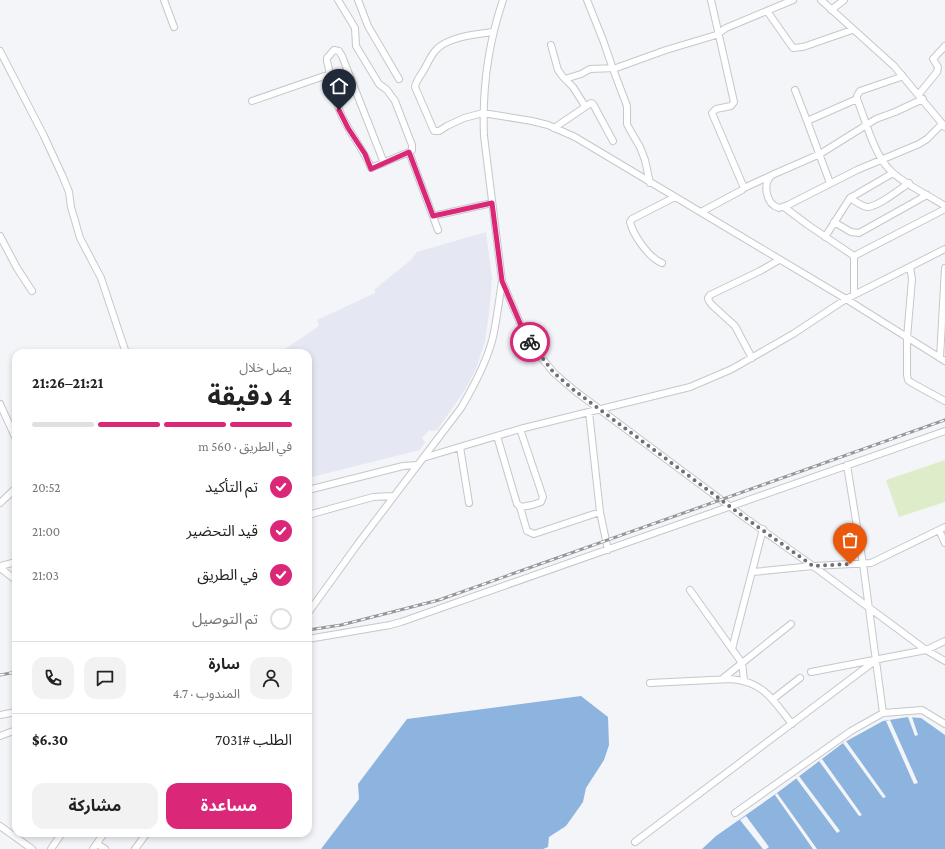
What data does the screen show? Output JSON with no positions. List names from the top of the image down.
{
  "page": {
    "heading": ["4 دقيقة", "يصل خلال", "21:21–21:26"],
    "panel": [
      "سارة",
      "المندوب · 4.7",
      "الطلب #7031",
      "$6.30"
    ],
    "bar": "في الطريق · 560 m",
    "list": [
      ["تم التأكيد", "20:52"],
      ["قيد التحضير", "21:00"],
      ["في الطريق", "21:03"],
      "تم التوصيل"
    ],
    "buttons": ["مساعدة", "مشاركة"]
  }
}
